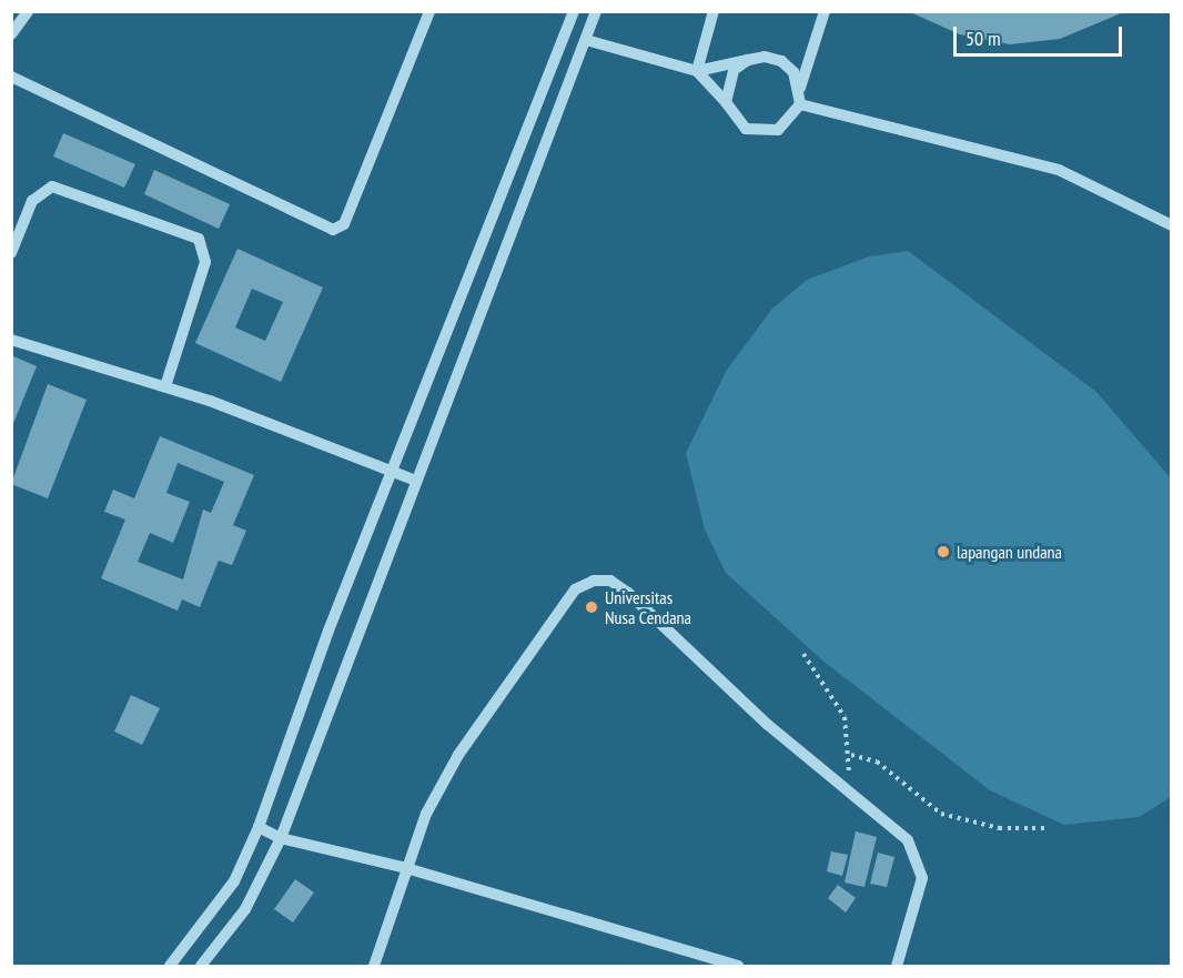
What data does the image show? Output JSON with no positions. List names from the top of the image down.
{
  "places": ["lapangan undana", "Universitas Nusa Cendana"],
  "scale_bar": "50 m"
}
